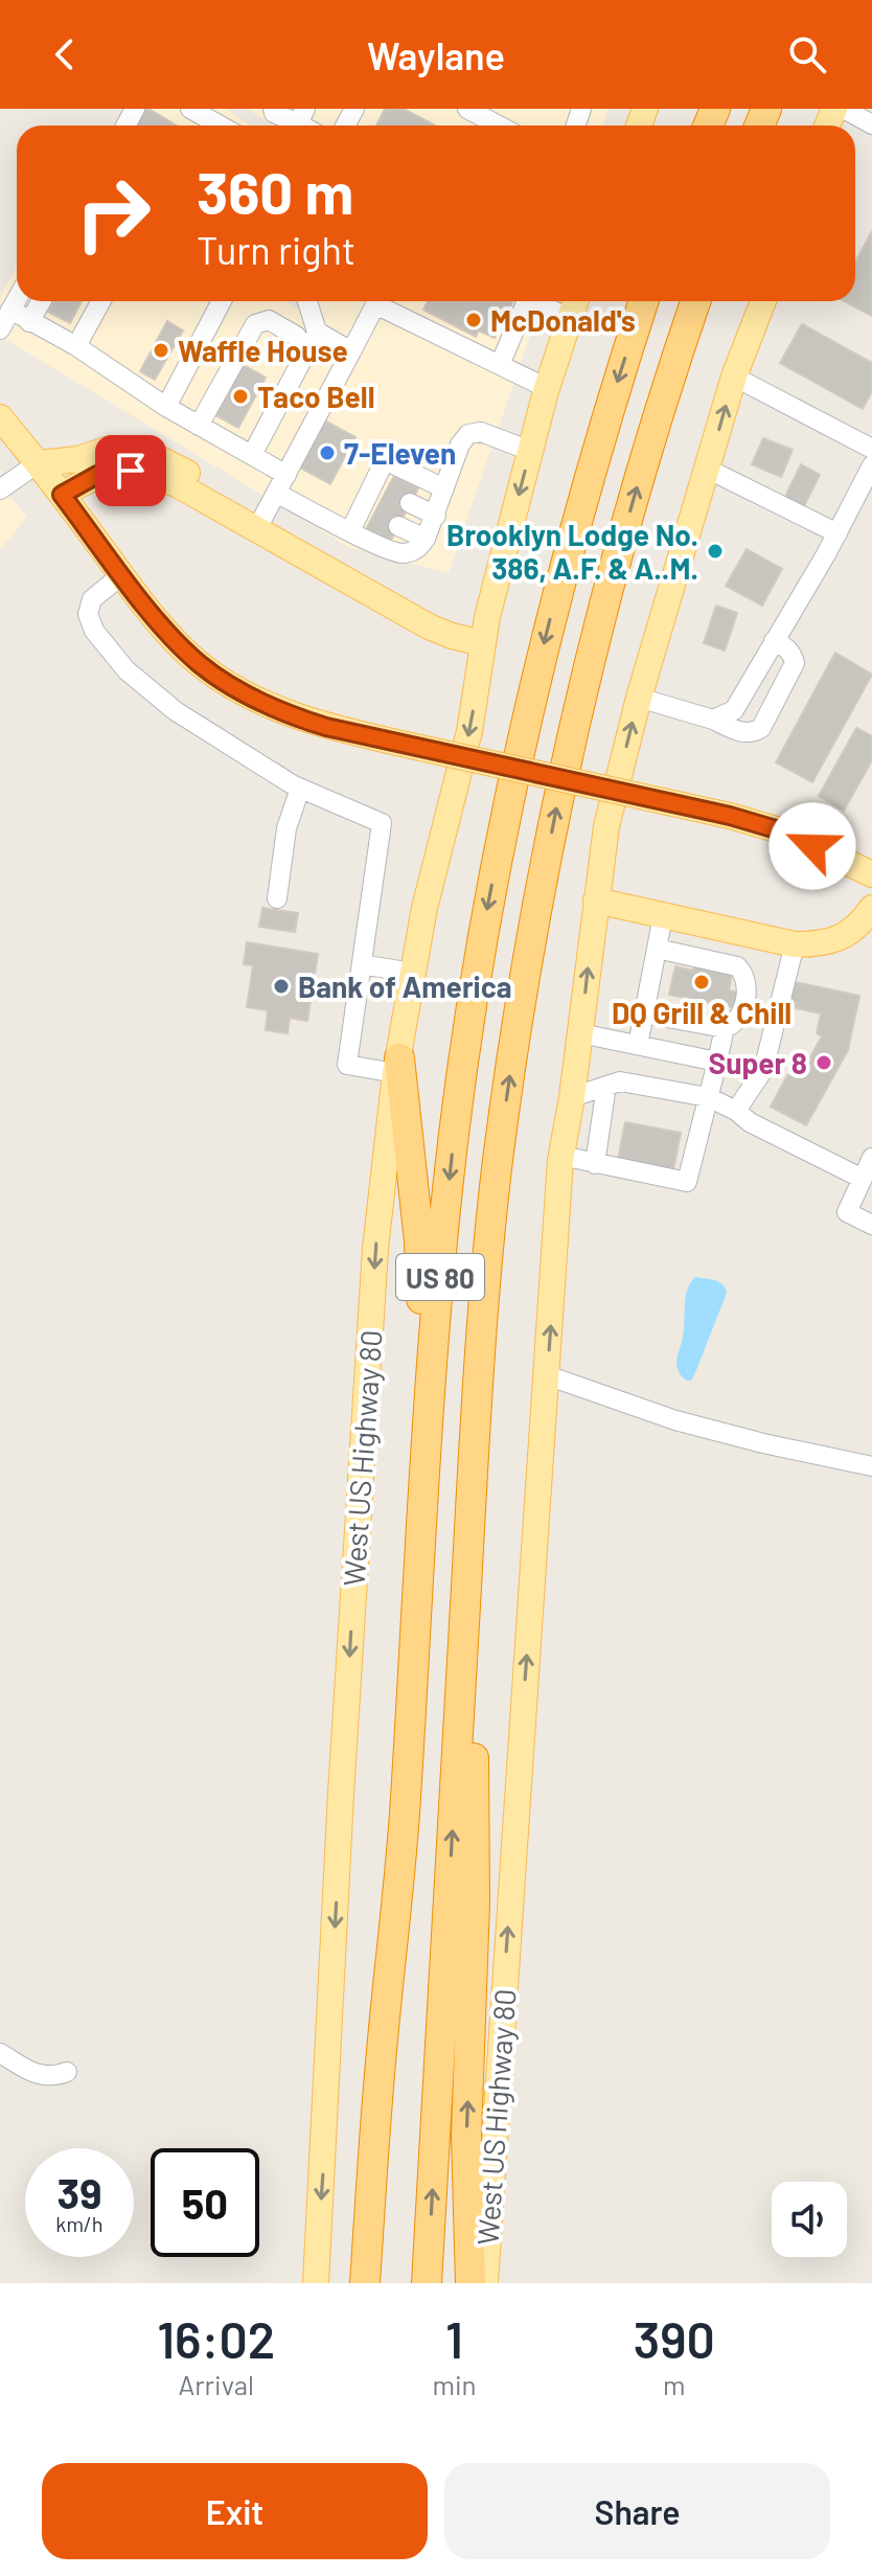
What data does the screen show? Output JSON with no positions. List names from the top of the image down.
{
  "streets": {
    "highway": ["US 80"],
    "main road": ["West US Highway 80"]
  },
  "places": [
    "McDonald's",
    "Waffle House",
    "Taco Bell",
    "7-Eleven",
    "Brooklyn Lodge No. 386, A.F. & A..M.",
    "DQ Grill & Chill",
    "Bank of America",
    "Super 8"
  ],
  "page": {
    "header": "Waylane",
    "turn": ["360 m", "Turn right"],
    "speed": "39 km/h",
    "limit": "50",
    "eta": [
      "16:02",
      "Arrival",
      "1",
      "min",
      "390",
      "m"
    ],
    "buttons": ["Exit", "Share"]
  }
}
